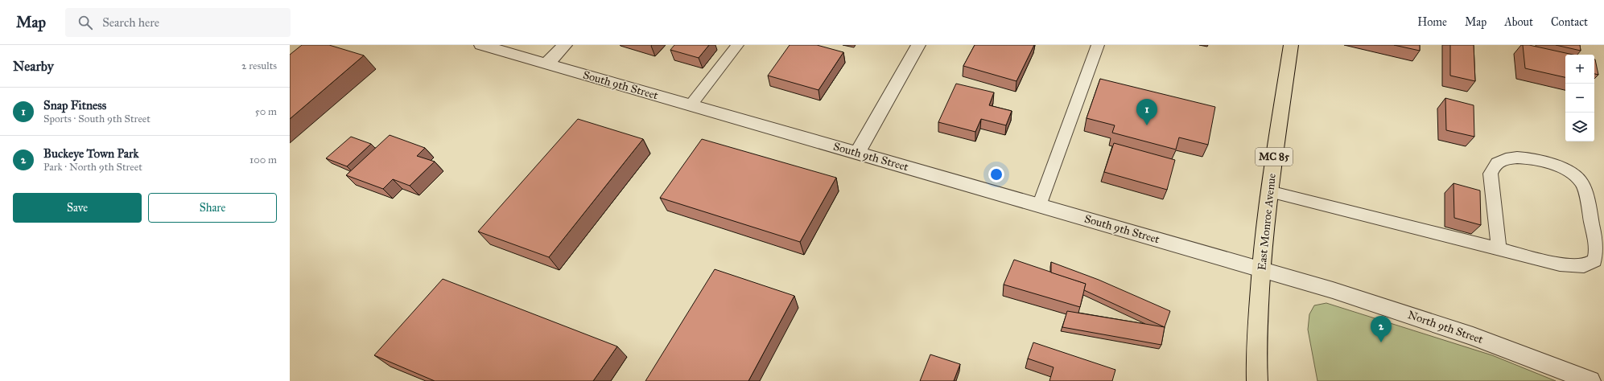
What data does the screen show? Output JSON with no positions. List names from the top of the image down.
{
  "streets": {
    "main road": ["MC 85", "East Monroe Avenue"],
    "street": ["South 9th Street", "North 9th Street"]
  },
  "crossings": [
    ["South 9th Street", "East Monroe Avenue"],
    ["South 9th Street", "North 9th Street"],
    ["East Monroe Avenue", "North 9th Street"]
  ],
  "page": {
    "header": "Map",
    "search": "Search here",
    "nav": [
      "Home",
      "Map",
      "About",
      "Contact"
    ],
    "heading": ["Nearby", "2 results"],
    "map_buttons": ["+", "−"],
    "list": [
      {
        "mark": "1",
        "name": "Snap Fitness",
        "note": "Sports · South 9th Street",
        "value": "50 m"
      },
      {
        "mark": "2",
        "name": "Buckeye Town Park",
        "note": "Park · North 9th Street",
        "value": "100 m"
      }
    ],
    "pins": ["1", "2"],
    "buttons": ["Save", "Share"]
  }
}
